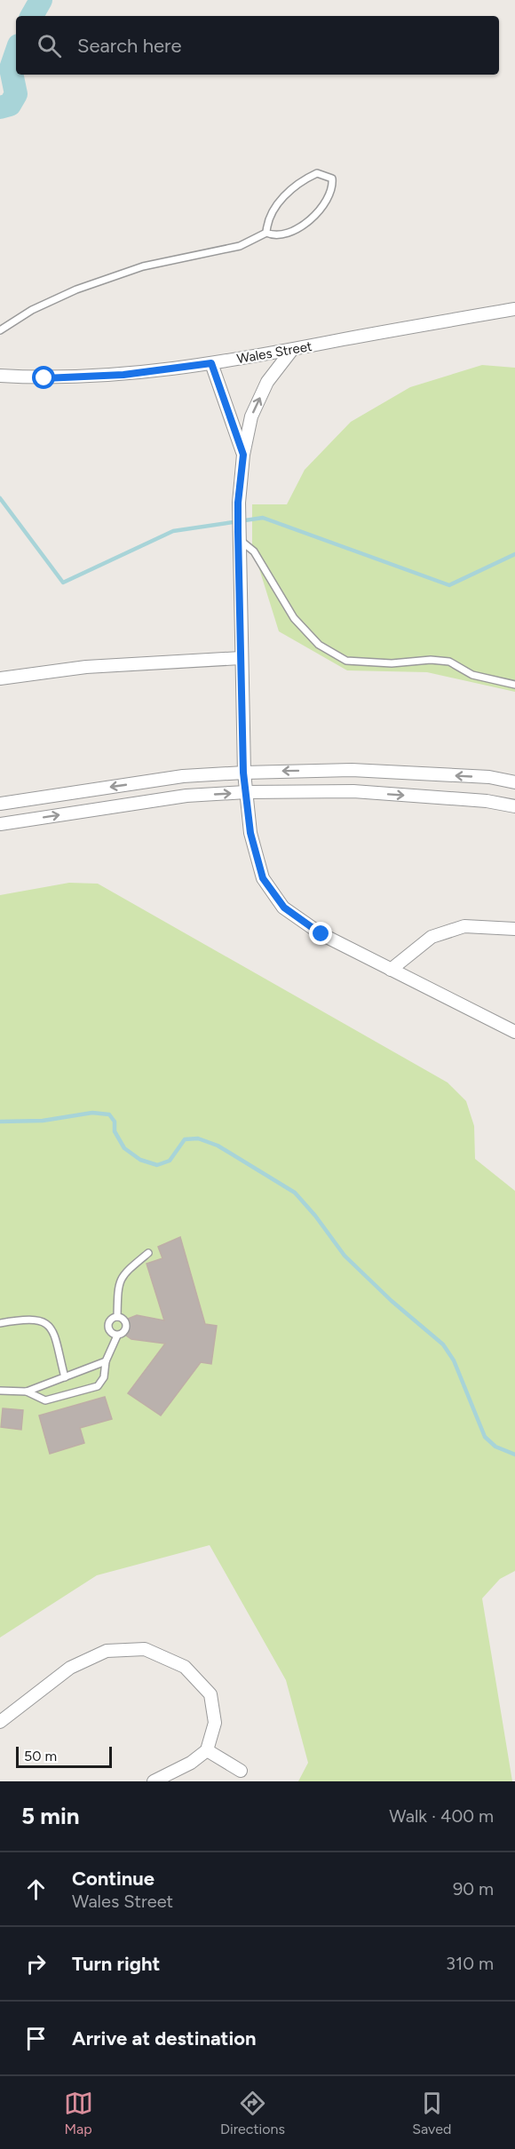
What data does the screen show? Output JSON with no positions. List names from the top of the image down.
{
  "streets": {
    "street": ["Wales Street"]
  },
  "scale_bar": "50 m",
  "page": {
    "search": "Search here",
    "scale": "50 m",
    "heading": ["5 min", "Walk · 400 m"],
    "list": [
      ["Continue", "Wales Street", "90 m"],
      ["Turn right", "310 m"],
      "Arrive at destination"
    ],
    "nav": ["Map", "Directions", "Saved"]
  }
}
